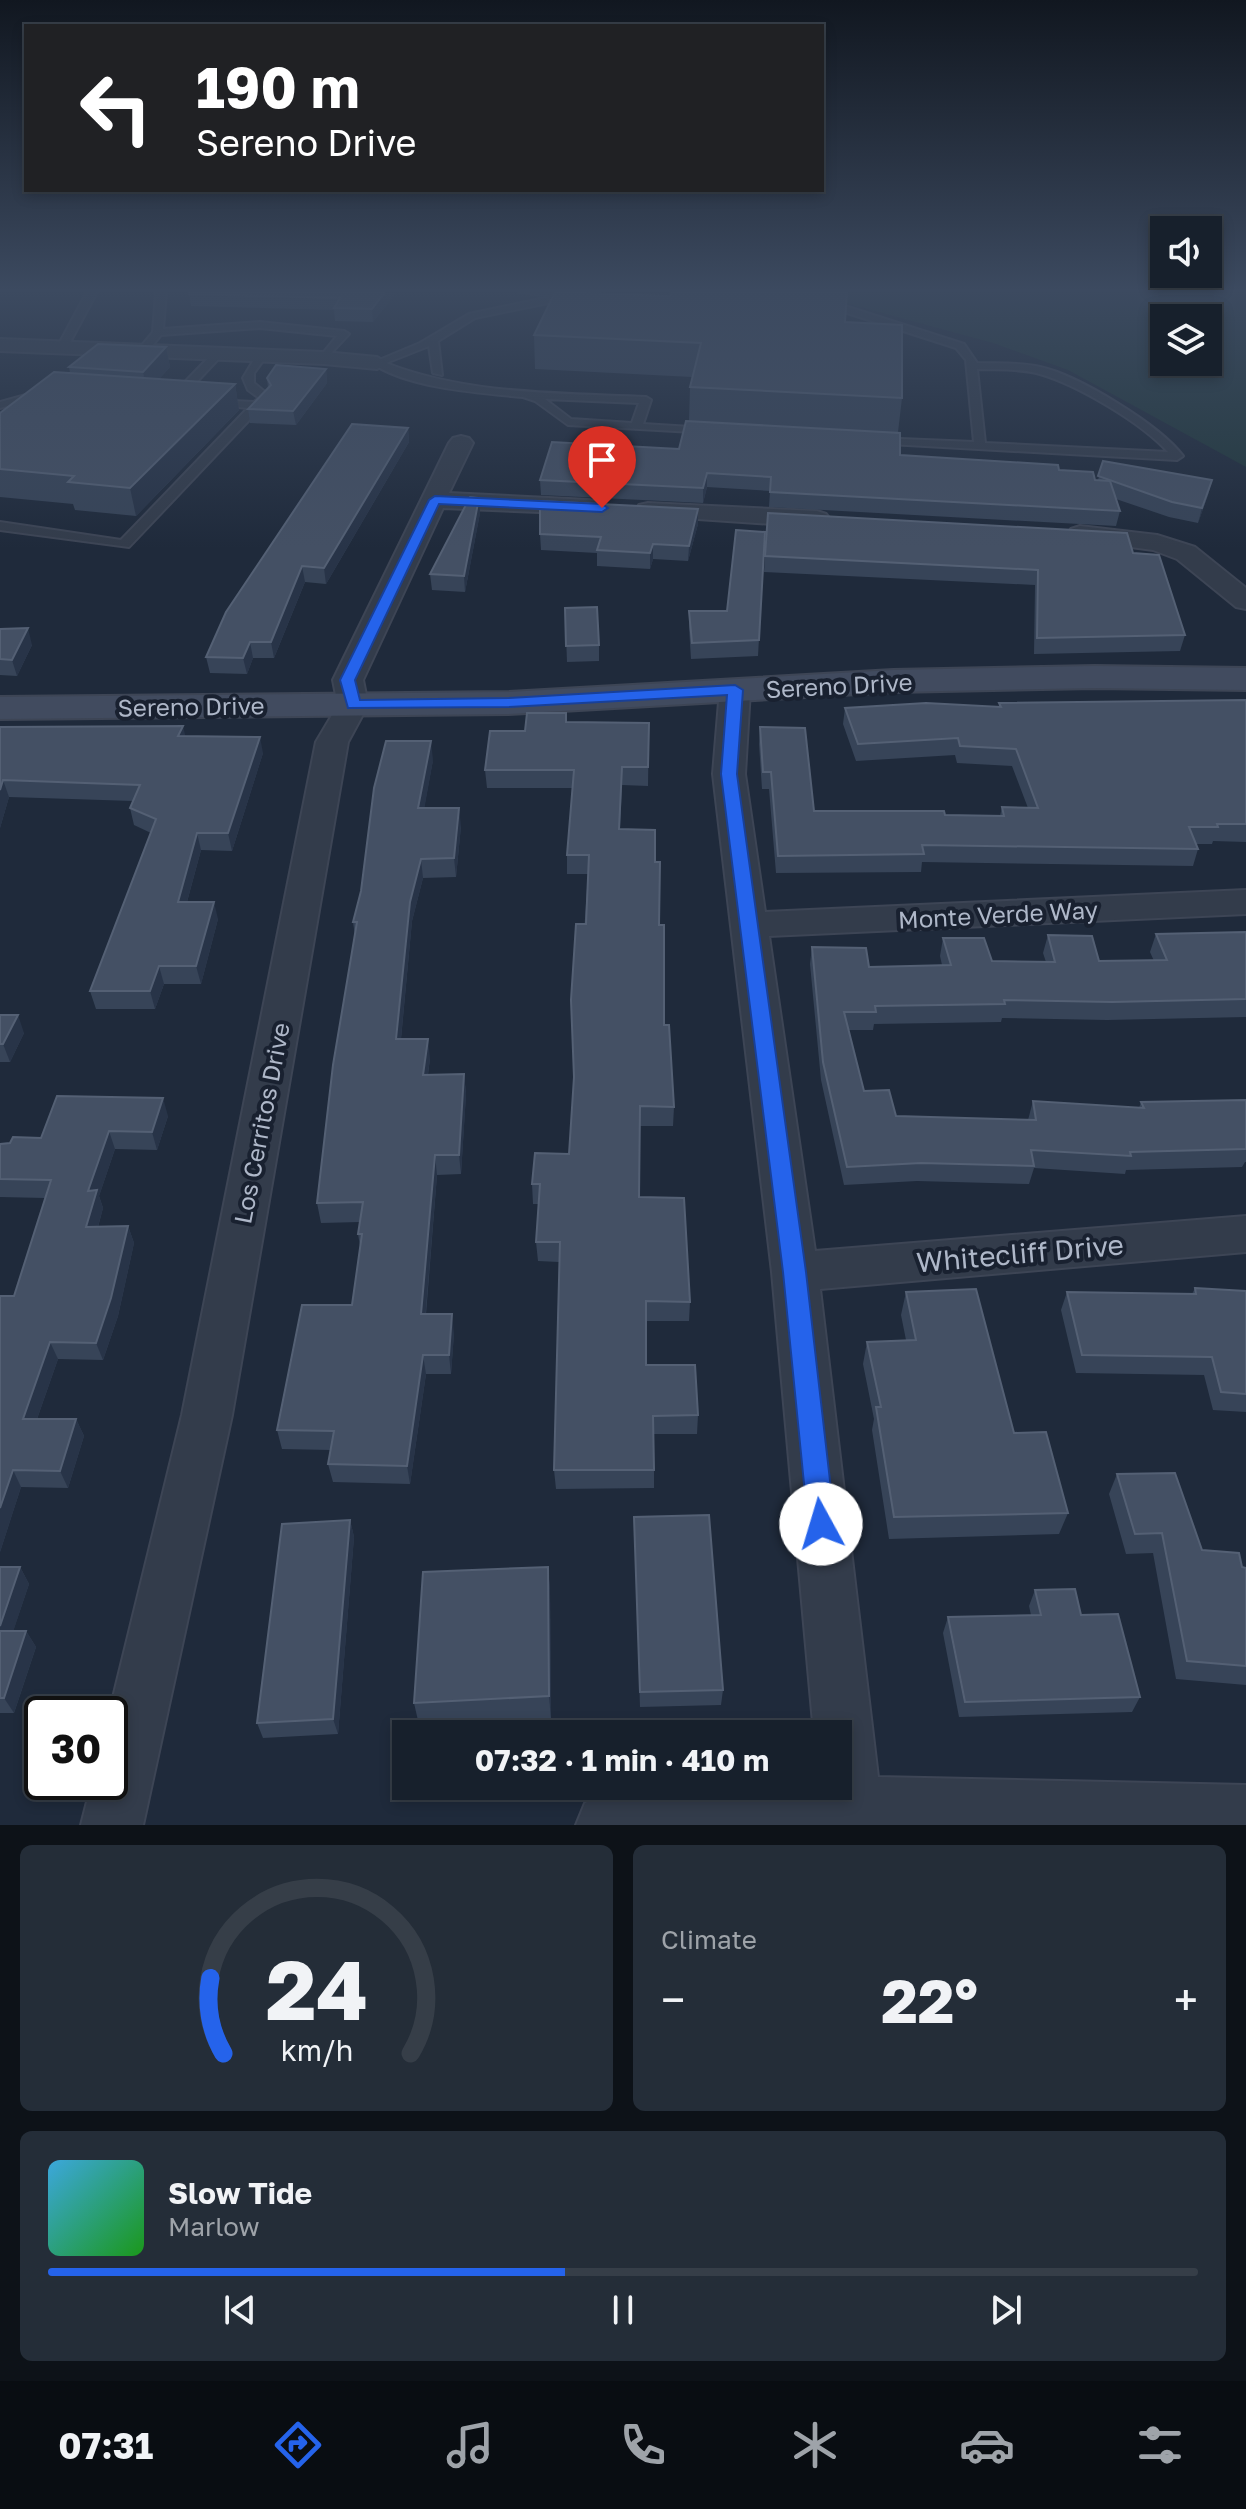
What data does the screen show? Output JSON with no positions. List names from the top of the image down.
{
  "streets": {
    "street": [
      "Sereno Drive",
      "Monte Verde Way",
      "Los Cerritos Drive",
      "Whitecliff Drive"
    ]
  },
  "crossings": [
    ["Sereno Drive", "Los Cerritos Drive"]
  ],
  "page": {
    "turn": ["190 m", "Sereno Drive"],
    "limit": "30",
    "trip": "07:32 · 1 min · 410 m",
    "tile": "Climate",
    "heat": ["−", "22°", "+"],
    "song": ["Slow Tide", "Marlow"],
    "tabs": "07:31",
    "gauge": ["24", "km/h"]
  }
}
